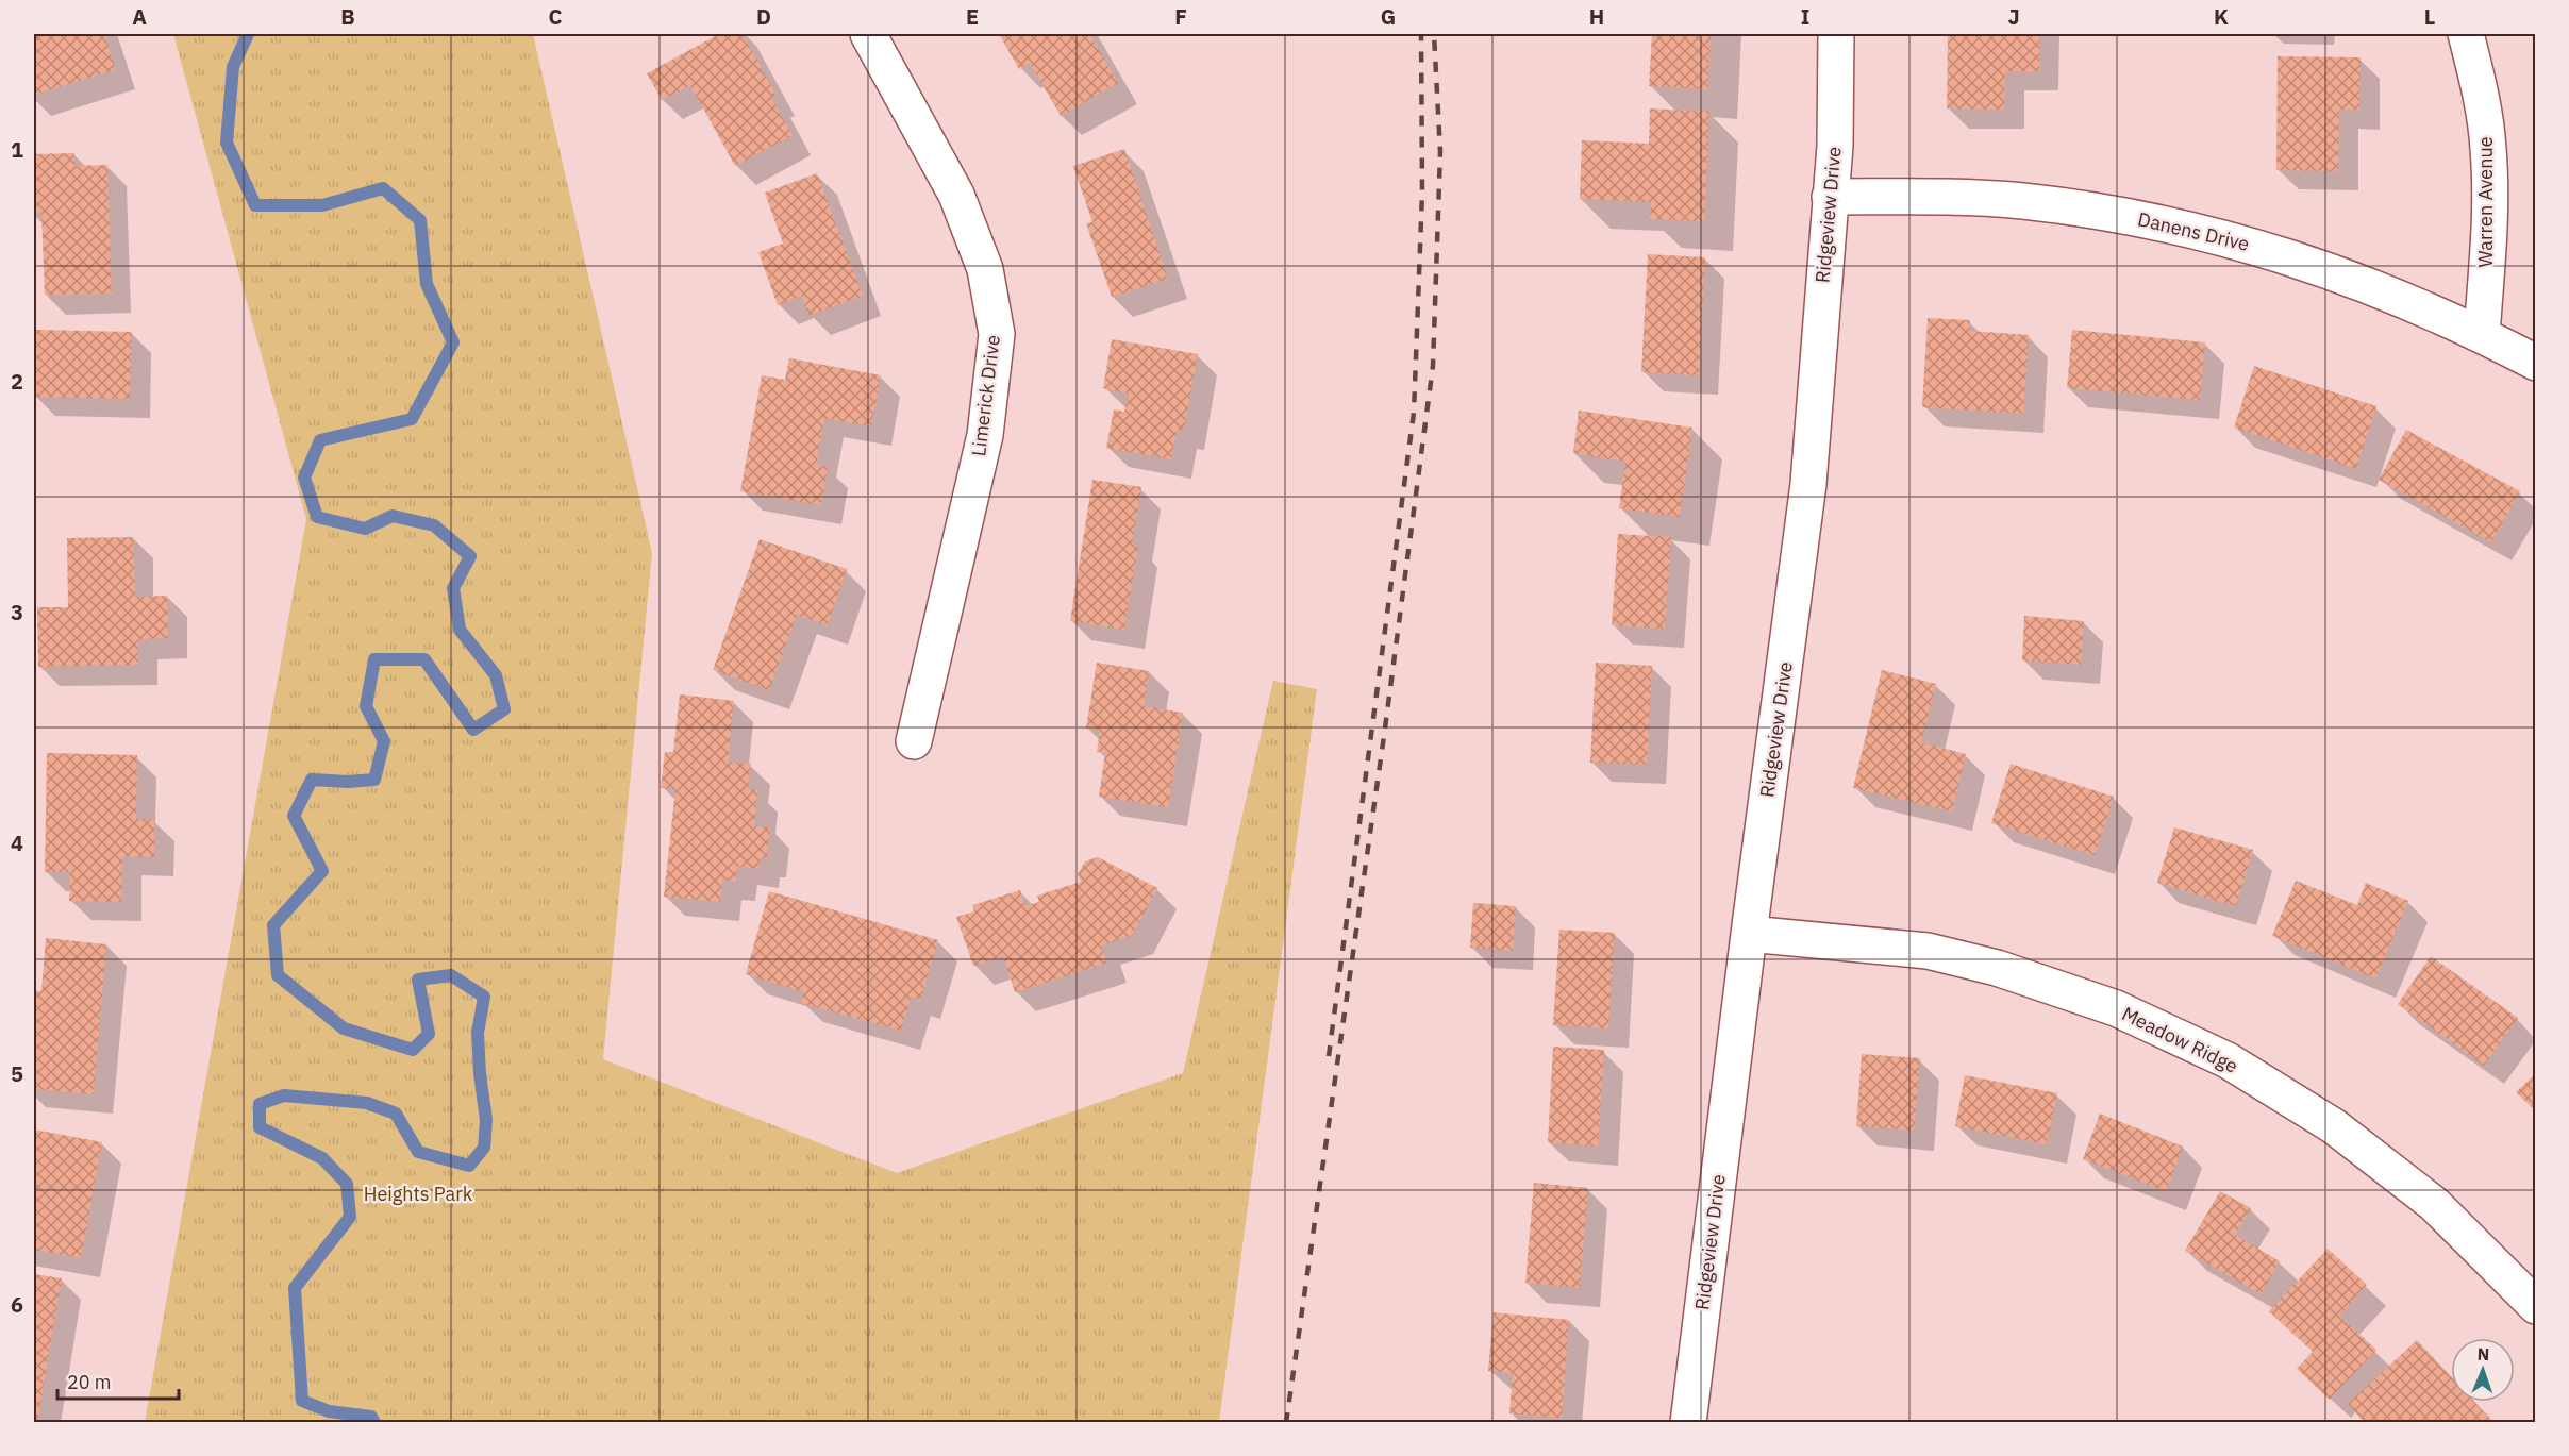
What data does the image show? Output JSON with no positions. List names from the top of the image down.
{
  "streets": {
    "street": [
      "Warren Avenue",
      "Ridgeview Drive",
      "Danens Drive",
      "Limerick Drive",
      "Meadow Ridge"
    ]
  },
  "crossings": [
    ["Warren Avenue", "Danens Drive"],
    ["Ridgeview Drive", "Danens Drive"],
    ["Ridgeview Drive", "Meadow Ridge"]
  ],
  "parks": ["Heights Park"],
  "scale_bar": "20 m",
  "north": "top",
  "grid": {
    "columns": [
      "A",
      "B",
      "C",
      "D",
      "E",
      "F",
      "G",
      "H",
      "I",
      "J",
      "K",
      "L"
    ],
    "rows": [
      "1",
      "2",
      "3",
      "4",
      "5",
      "6"
    ]
  }
}
